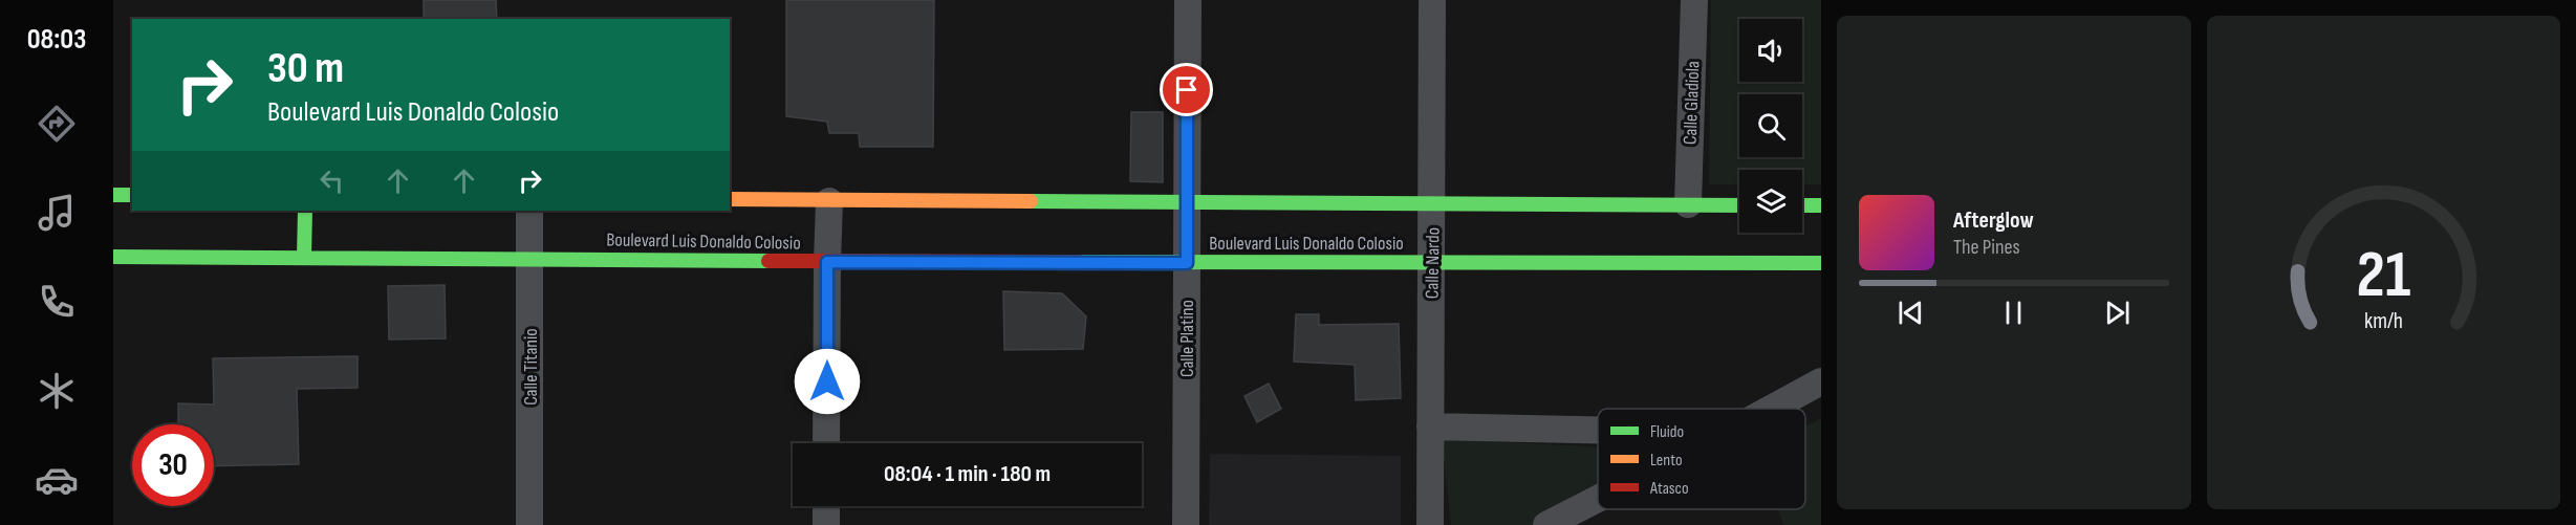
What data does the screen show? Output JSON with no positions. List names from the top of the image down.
{
  "streets": {
    "main road": ["Boulevard Luis Donaldo Colosio"],
    "street": [
      "Calle Gladiola",
      "Calle Nardo",
      "Calle Platino",
      "Calle Titanio"
    ]
  },
  "crossings": [
    ["Calle Gladiola", "Boulevard Luis Donaldo Colosio"],
    ["Boulevard Luis Donaldo Colosio", "Calle Nardo"],
    ["Boulevard Luis Donaldo Colosio", "Calle Platino"],
    ["Boulevard Luis Donaldo Colosio", "Calle Titanio"]
  ],
  "legend": ["Fluido", "Lento", "Atasco"],
  "page": {
    "tabs": "08:03",
    "turn": ["30 m", "Boulevard Luis Donaldo Colosio"],
    "song": ["Afterglow", "The Pines"],
    "limit": "30",
    "trip": "08:04 · 1 min · 180 m",
    "gauge": ["21", "km/h"]
  }
}
